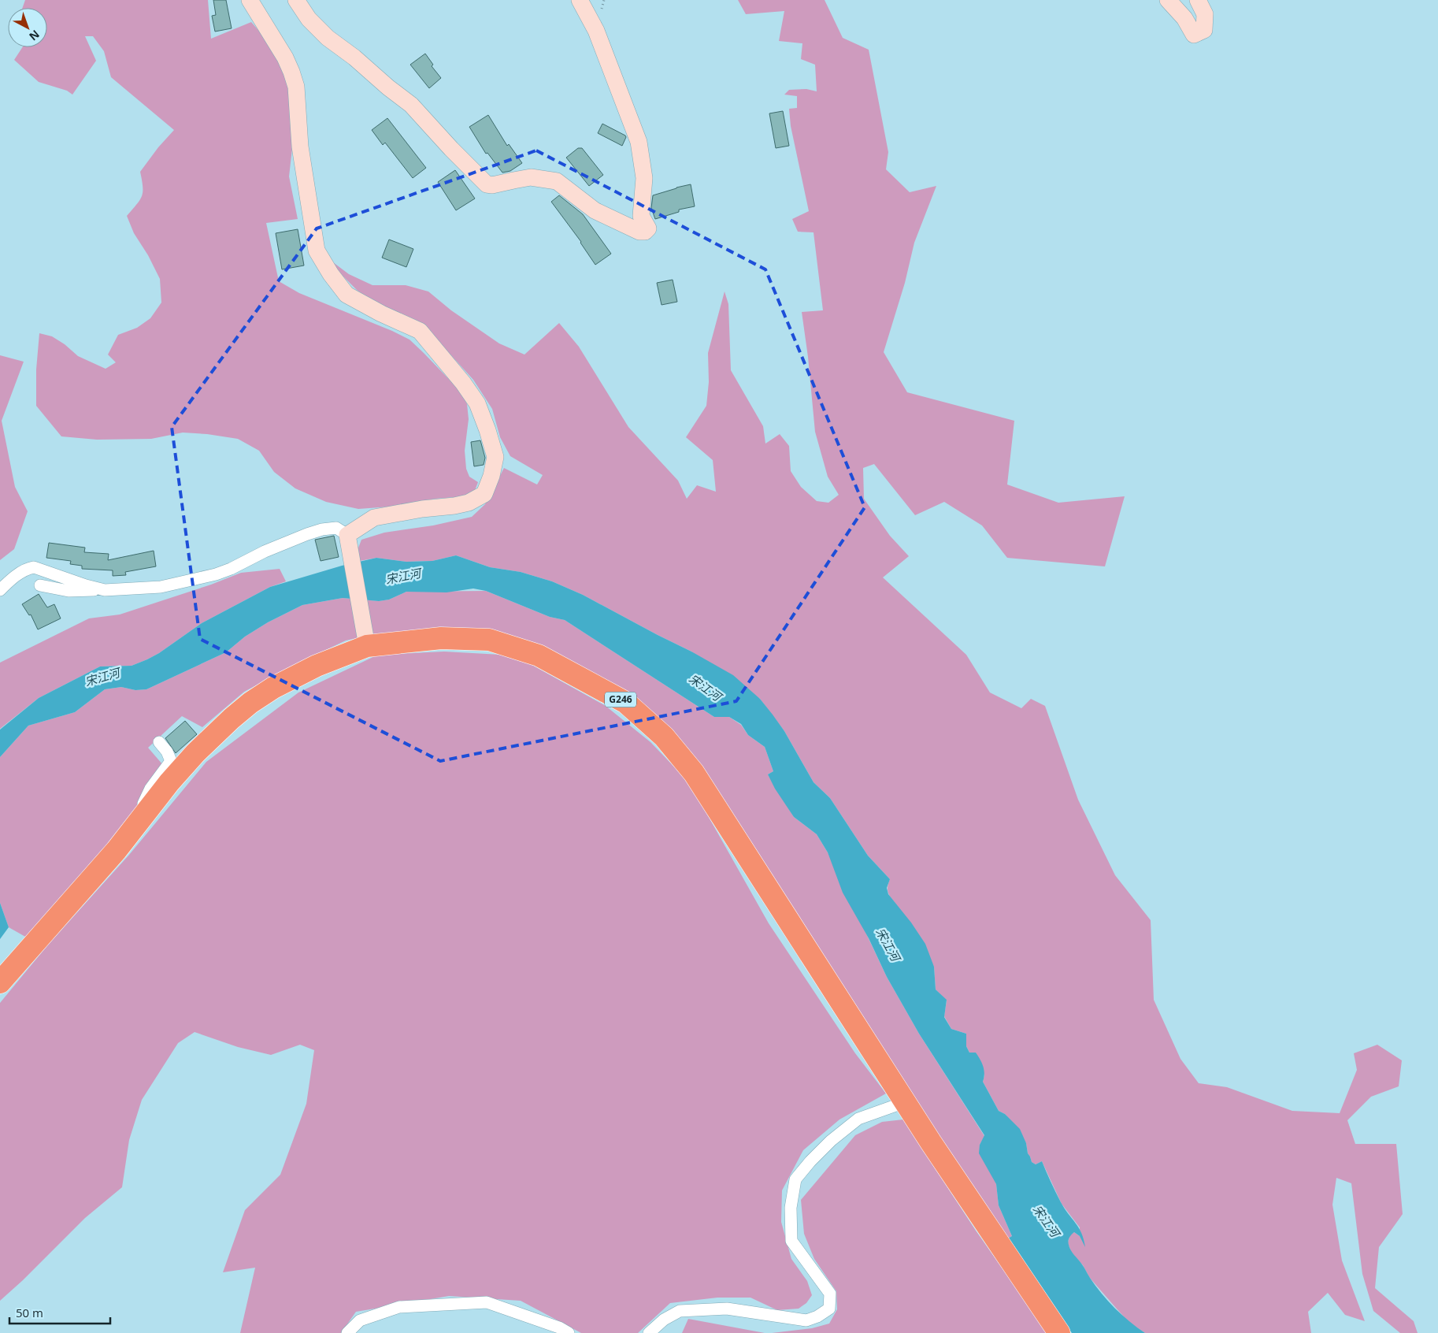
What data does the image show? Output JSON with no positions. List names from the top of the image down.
{
  "streets": {
    "highway": ["G246"]
  },
  "water": ["宋江河"],
  "scale_bar": "50 m",
  "north": "bottom right"
}
